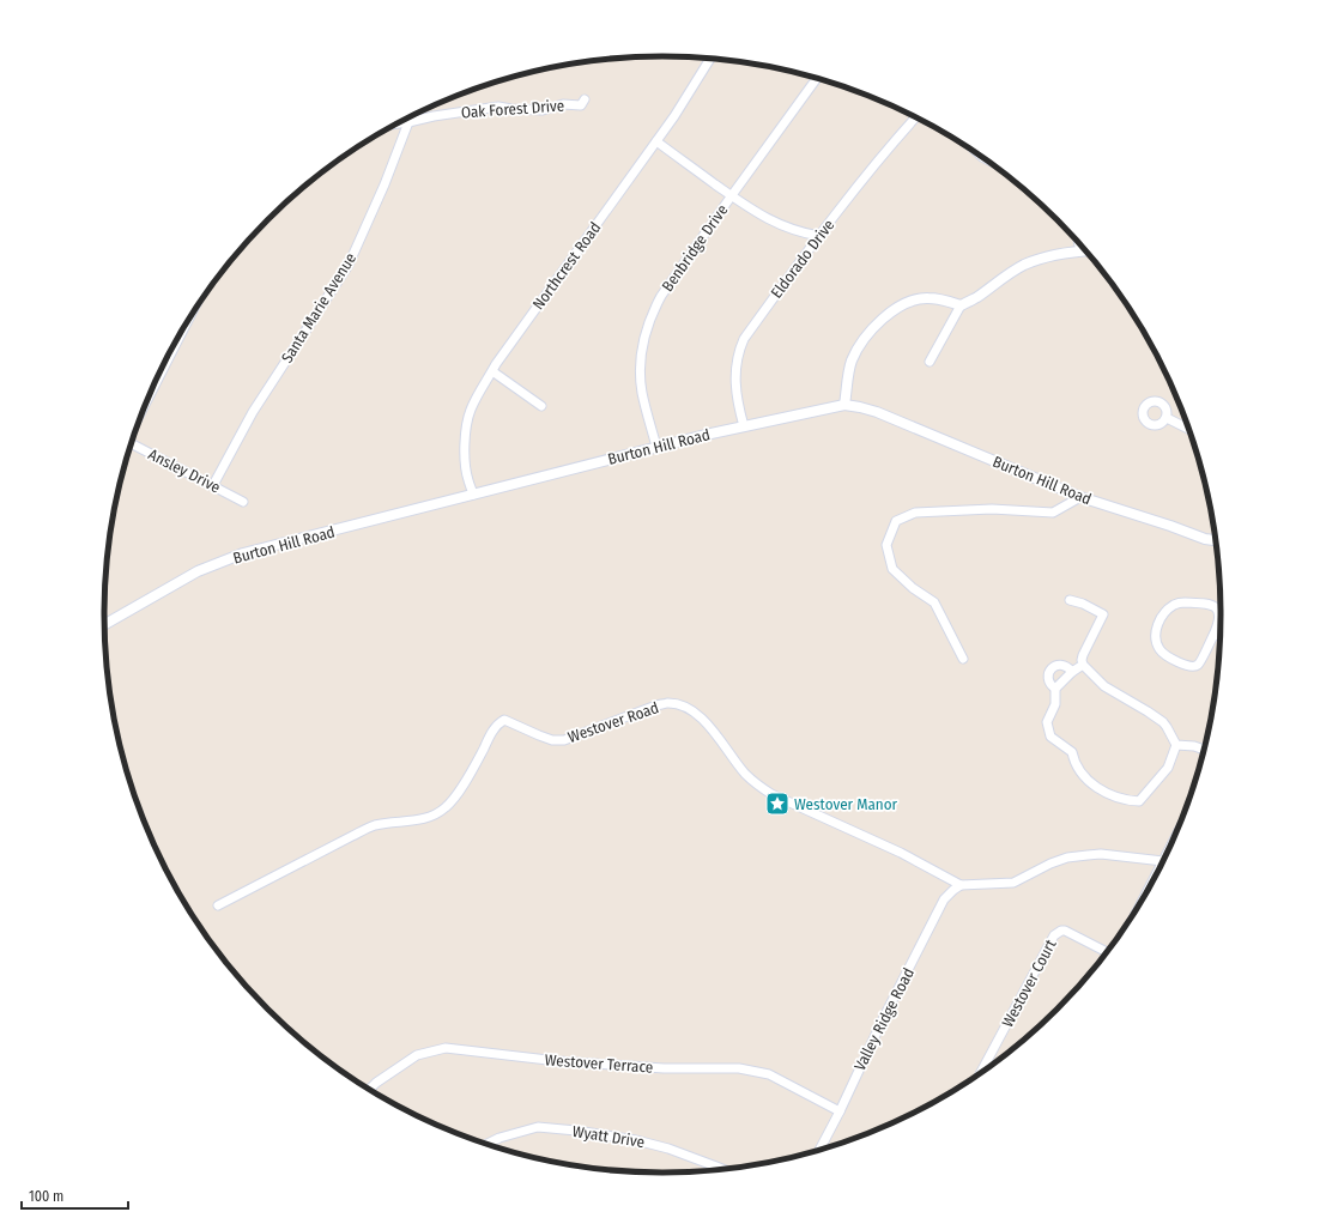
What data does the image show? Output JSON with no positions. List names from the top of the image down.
{
  "streets": {
    "street": [
      "Oak Forest Drive",
      "Benbridge Drive",
      "Eldorado Drive",
      "Northcrest Road",
      "Santa Marie Avenue",
      "Burton Hill Road",
      "Ansley Drive",
      "Westover Road",
      "Westover Court",
      "Valley Ridge Road",
      "Westover Terrace",
      "Wyatt Drive"
    ]
  },
  "crossings": [
    ["Oak Forest Drive", "Santa Marie Avenue"],
    ["Benbridge Drive", "Burton Hill Road"],
    ["Eldorado Drive", "Burton Hill Road"],
    ["Northcrest Road", "Burton Hill Road"],
    ["Santa Marie Avenue", "Ansley Drive"],
    ["Westover Road", "Valley Ridge Road"],
    ["Valley Ridge Road", "Westover Terrace"]
  ],
  "places": {
    "place": ["Westover Manor"]
  },
  "scale_bar": "100 m"
}
